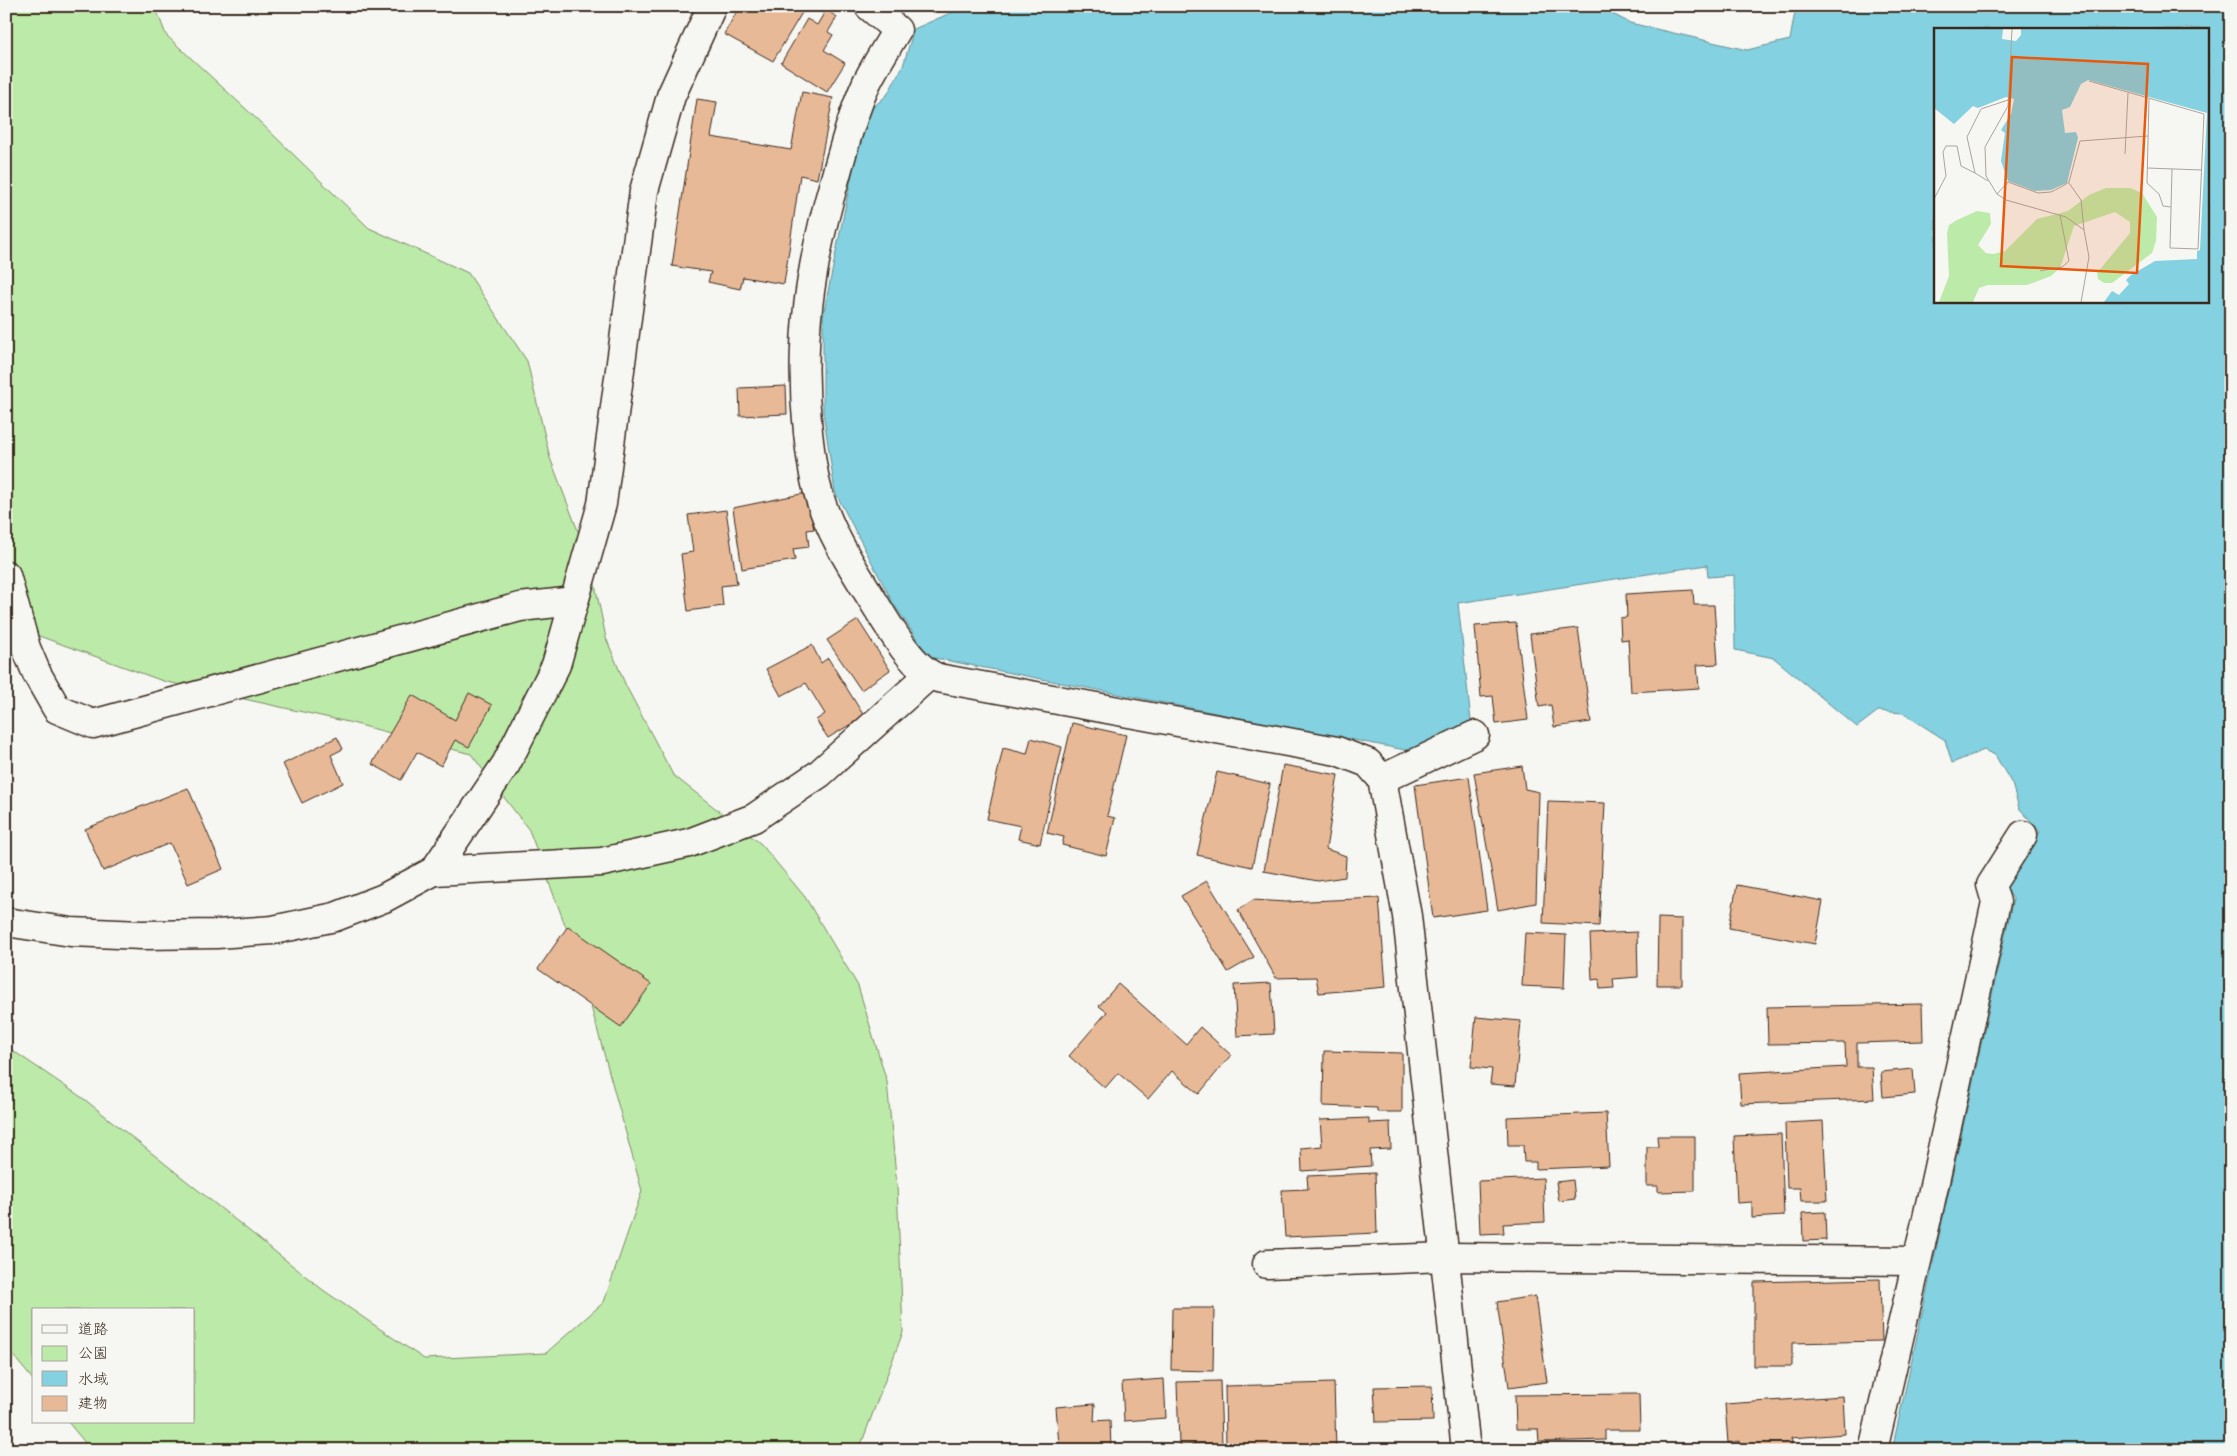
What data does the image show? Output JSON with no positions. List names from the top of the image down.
{
  "legend": [
    "道路",
    "公園",
    "水域",
    "建物"
  ]
}
